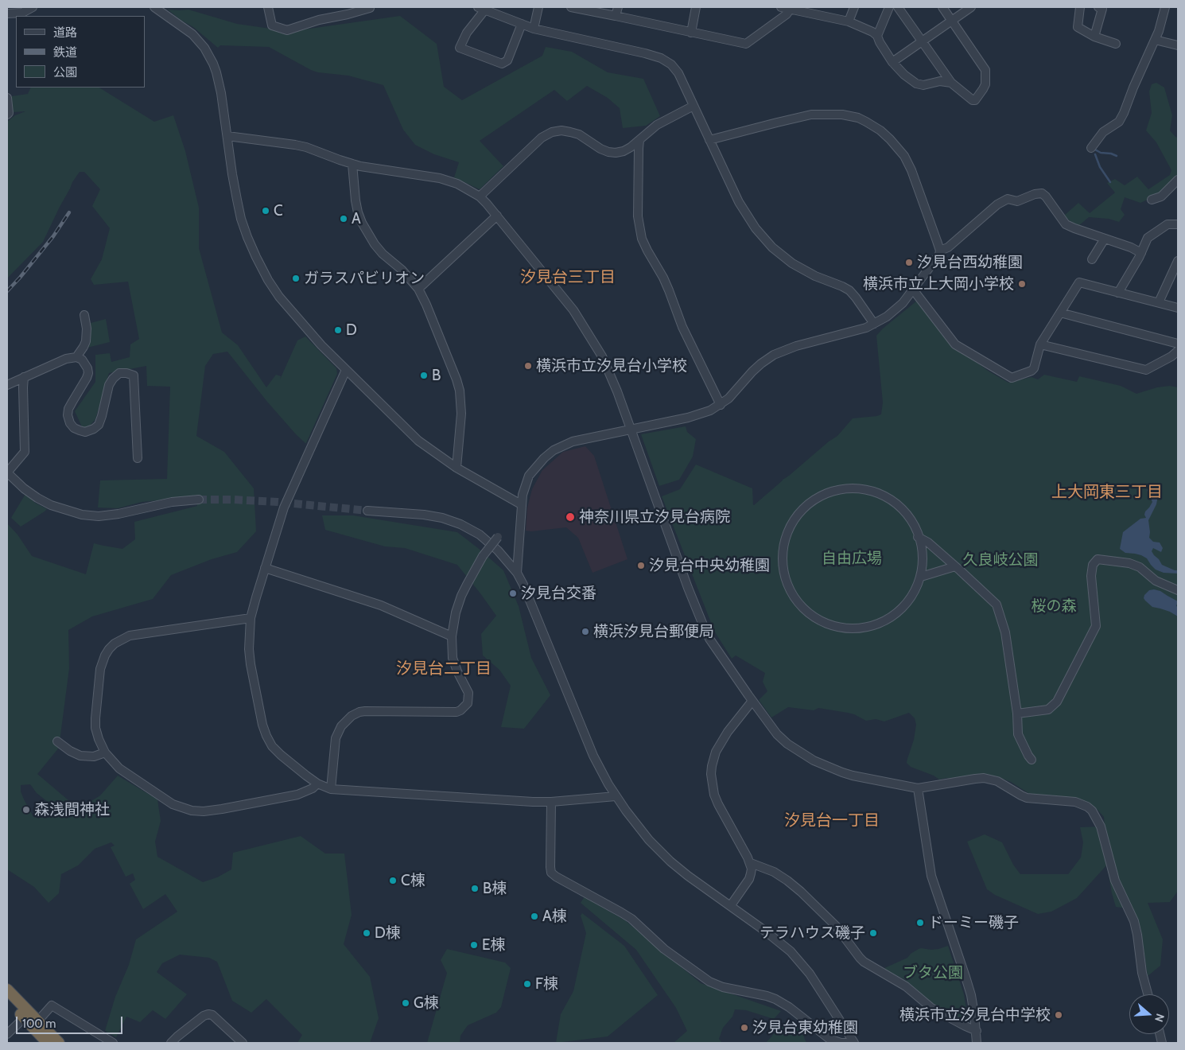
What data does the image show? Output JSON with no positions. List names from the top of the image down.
{
  "districts": [
    "汐見台三丁目",
    "上大岡東三丁目",
    "汐見台二丁目",
    "汐見台一丁目"
  ],
  "parks": [
    "自由広場",
    "久良岐公園",
    "桜の森",
    "ブタ公園"
  ],
  "places": [
    "C",
    "A",
    "汐見台西幼稚園",
    "ガラスパビリオン",
    "横浜市立上大岡小学校",
    "D",
    "横浜市立汐見台小学校",
    "B",
    "神奈川県立汐見台病院",
    "汐見台中央幼稚園",
    "汐見台交番",
    "横浜汐見台郵便局",
    "森浅間神社",
    "C棟",
    "B棟",
    "A棟",
    "ドーミー磯子",
    "D棟",
    "テラハウス磯子",
    "E棟",
    "F棟",
    "G棟",
    "横浜市立汐見台中学校",
    "汐見台東幼稚園"
  ],
  "legend": ["道路", "鉄道", "公園"],
  "scale_bar": "100 m",
  "north": "right"
}
